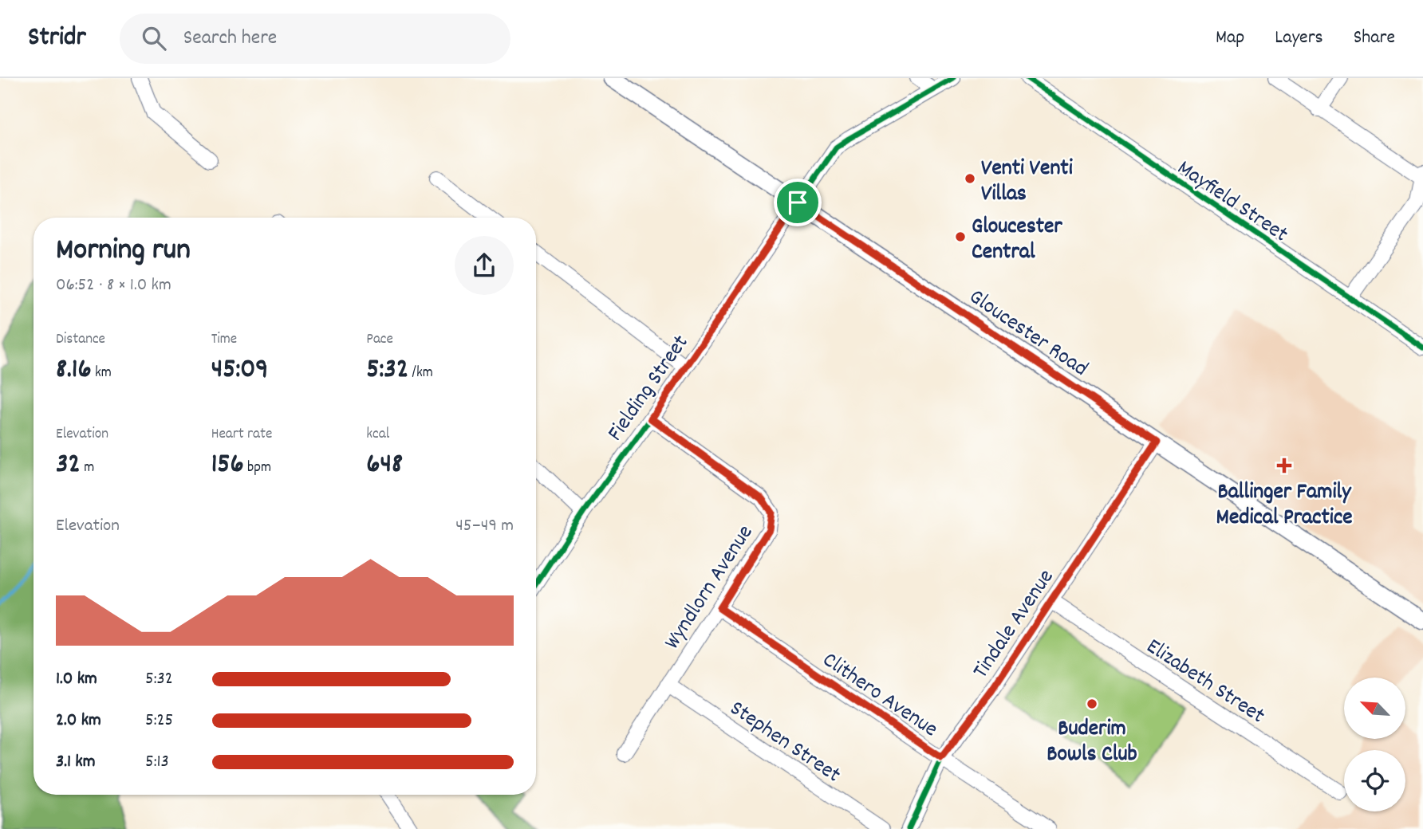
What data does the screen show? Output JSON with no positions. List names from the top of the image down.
{
  "streets": {
    "main road": ["Gloucester Road"],
    "street": [
      "Mayfield Street",
      "Fielding Street",
      "Wyndlorn Avenue",
      "Tindale Avenue",
      "Elizabeth Street",
      "Clithero Avenue",
      "Stephen Street"
    ]
  },
  "crossings": [
    ["Gloucester Road", "Fielding Street"],
    ["Gloucester Road", "Tindale Avenue"],
    ["Fielding Street", "Wyndlorn Avenue"],
    ["Wyndlorn Avenue", "Clithero Avenue"],
    ["Wyndlorn Avenue", "Stephen Street"],
    ["Tindale Avenue", "Elizabeth Street"],
    ["Tindale Avenue", "Clithero Avenue"]
  ],
  "places": {
    "other": ["Venti Venti Villas", "Gloucester Central", "Buderim Bowls Club"],
    "health": ["Ballinger Family Medical Practice"]
  },
  "north": "top left",
  "page": {
    "header": "Stridr",
    "search": "Search here",
    "nav": ["Map", "Layers", "Share"],
    "heading": ["Morning run", "06:52 · 8 × 1.0 km"],
    "stats": [
      ["Distance", "8.16 km"],
      ["Time", "45:09"],
      ["Pace", "5:32 /km"],
      ["Elevation", "32 m"],
      ["Heart rate", "156 bpm"],
      ["kcal", "648"]
    ],
    "chart": ["Elevation", "45–49 m"],
    "list": [
      {
        "name": "1.0 km",
        "note": "5:32"
      },
      {
        "name": "2.0 km",
        "note": "5:25"
      },
      {
        "name": "3.1 km",
        "note": "5:13"
      }
    ]
  }
}
